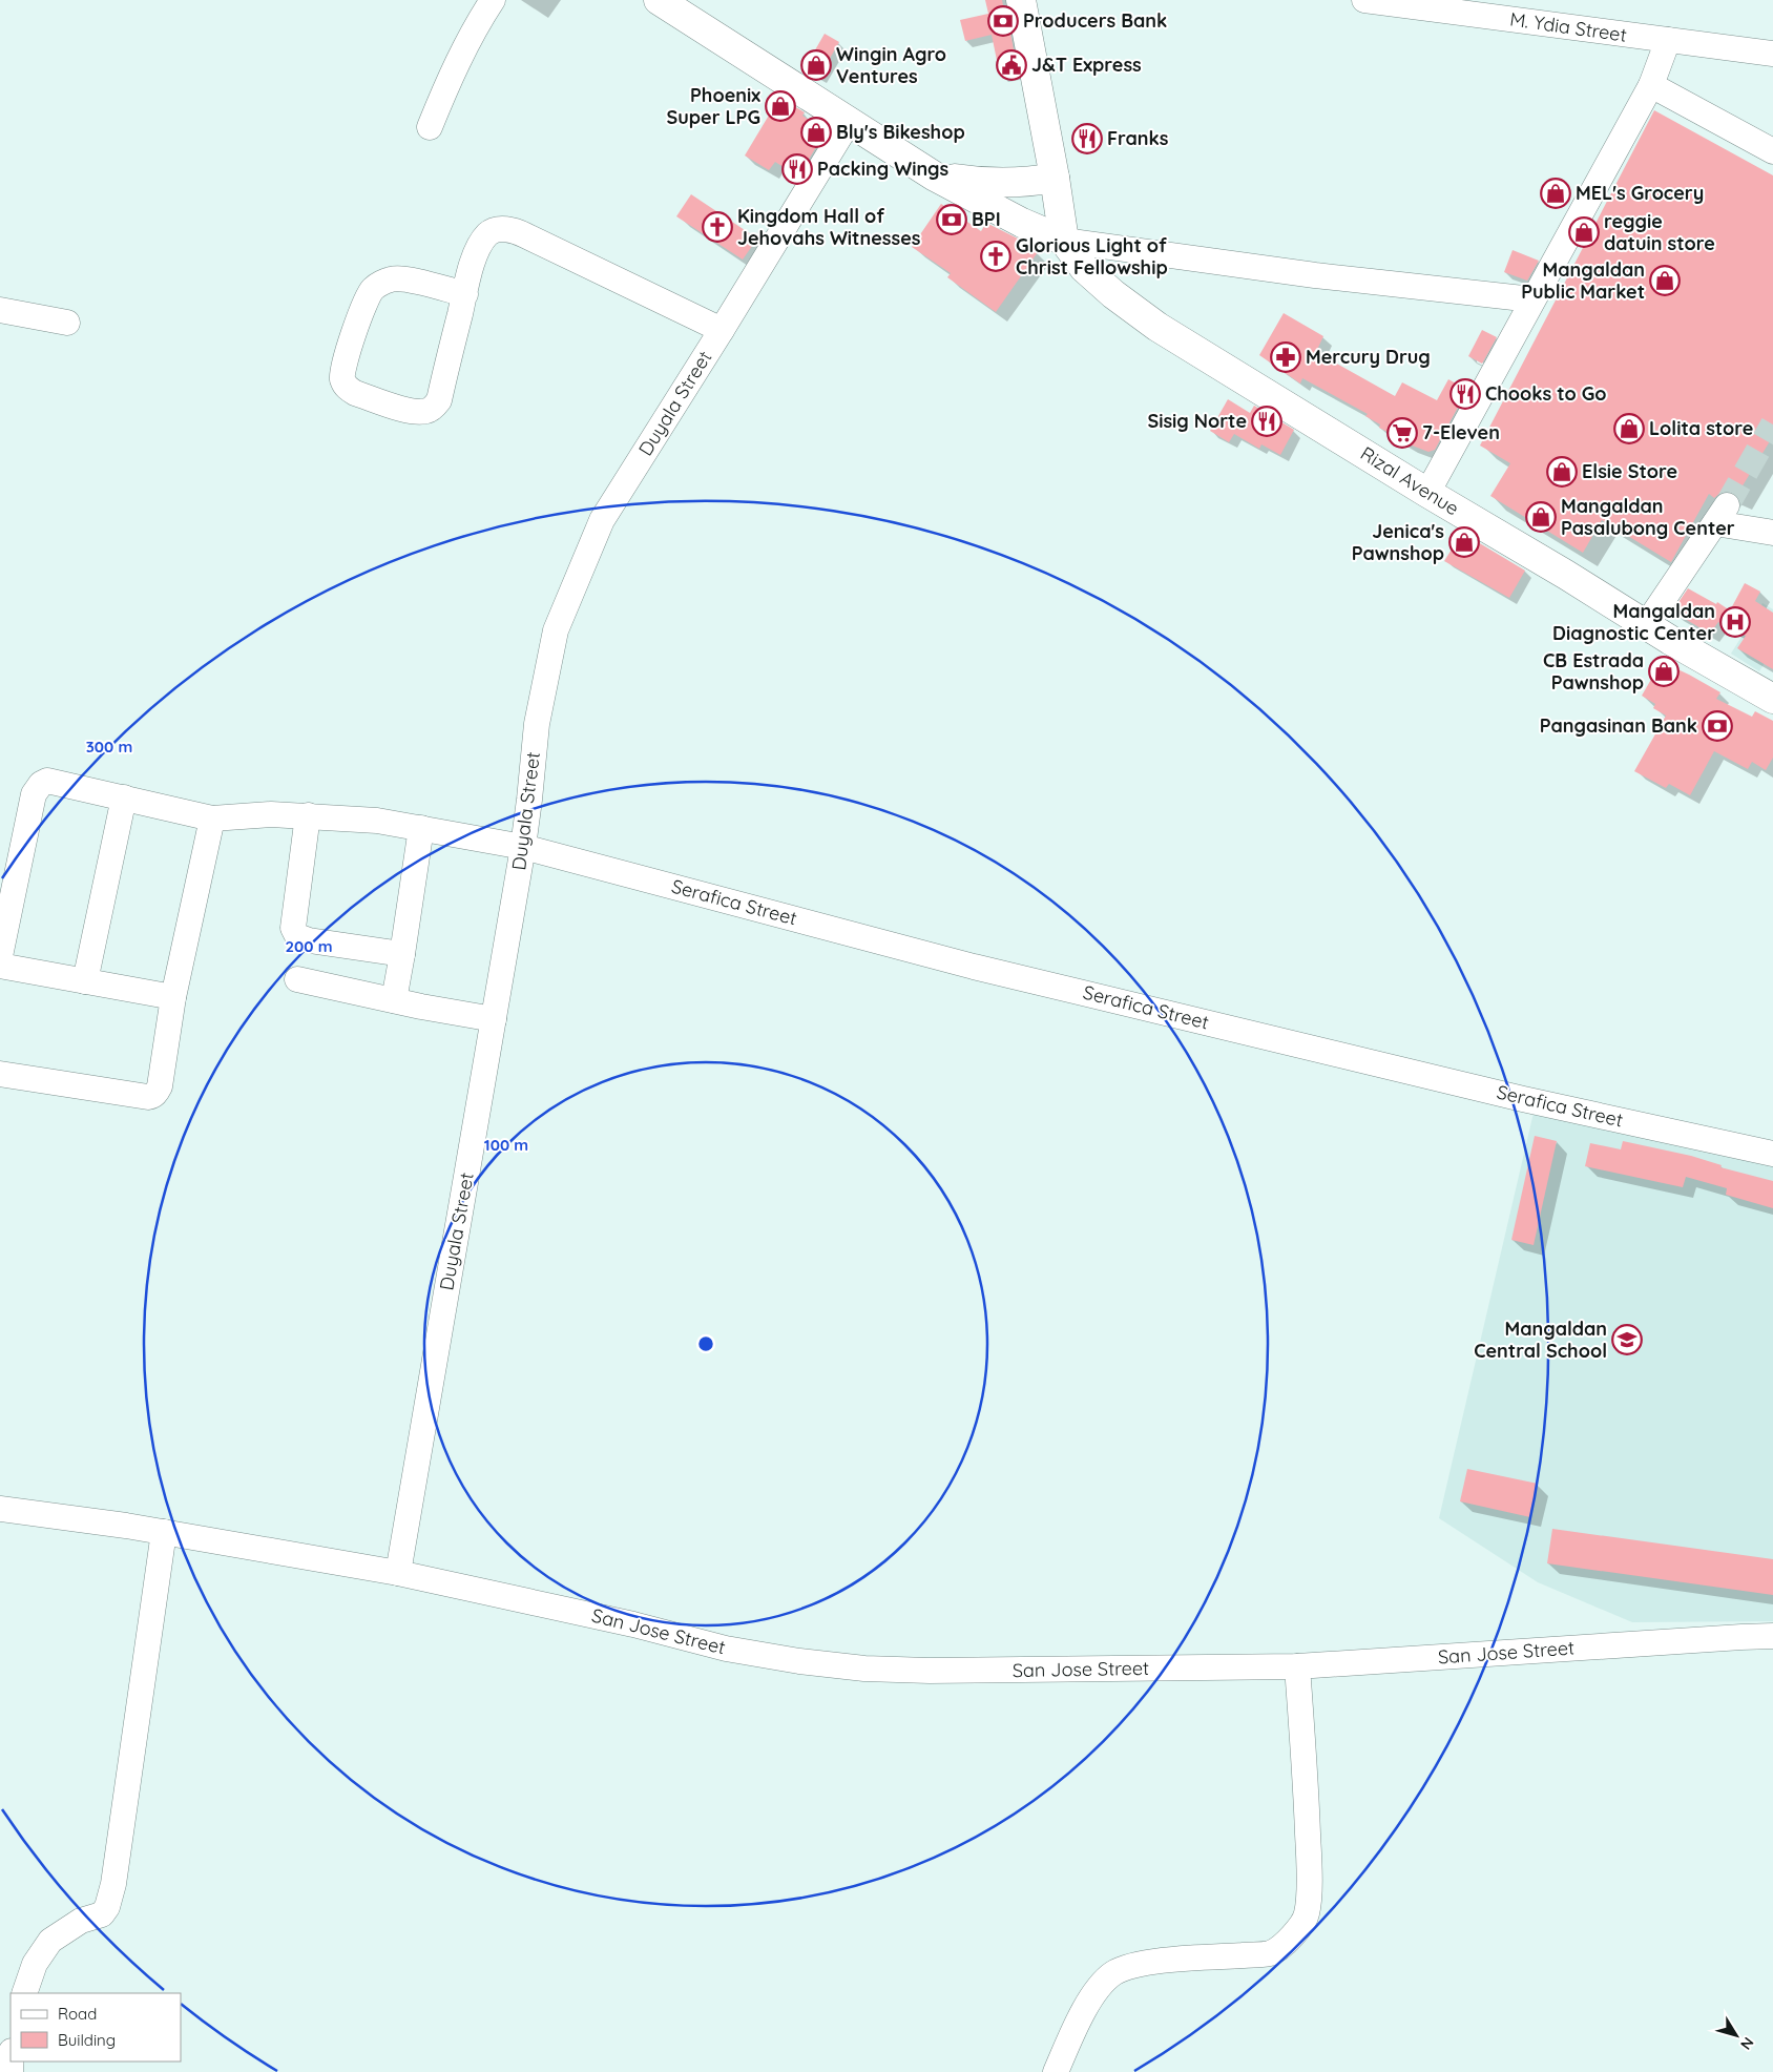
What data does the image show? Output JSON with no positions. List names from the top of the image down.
{
  "streets": {
    "main road": ["Rizal Avenue"],
    "street": [
      "M. Ydia Street",
      "Duyala Street",
      "Serafica Street",
      "San Jose Street"
    ]
  },
  "crossings": [
    ["Duyala Street", "Serafica Street"],
    ["Duyala Street", "San Jose Street"]
  ],
  "places": {
    "bank": ["Producers Bank", "BPI", "Pangasinan Bank"],
    "shop": [
      "Wingin Agro Ventures",
      "Phoenix Super LPG",
      "Bly's Bikeshop",
      "MEL's Grocery",
      "reggie datuin store",
      "Mangaldan Public Market",
      "Lolita store",
      "Elsie Store",
      "Mangaldan Pasalubong Center",
      "Jenica's Pawnshop",
      "CB Estrada Pawnshop"
    ],
    "public building": ["J&T Express"],
    "restaurant": [
      "Franks",
      "Packing Wings",
      "Chooks to Go",
      "Sisig Norte"
    ],
    "church": ["Kingdom Hall of Jehovahs Witnesses", "Glorious Light of Christ Fellowship"],
    "pharmacy": ["Mercury Drug"],
    "supermarket": ["7-Eleven"],
    "hospital": ["Mangaldan Diagnostic Center"],
    "school or university": ["Mangaldan Central School"]
  },
  "legend": ["Road", "Building"],
  "north": "bottom right",
  "rings": ["300 m", "200 m", "100 m"]
}
